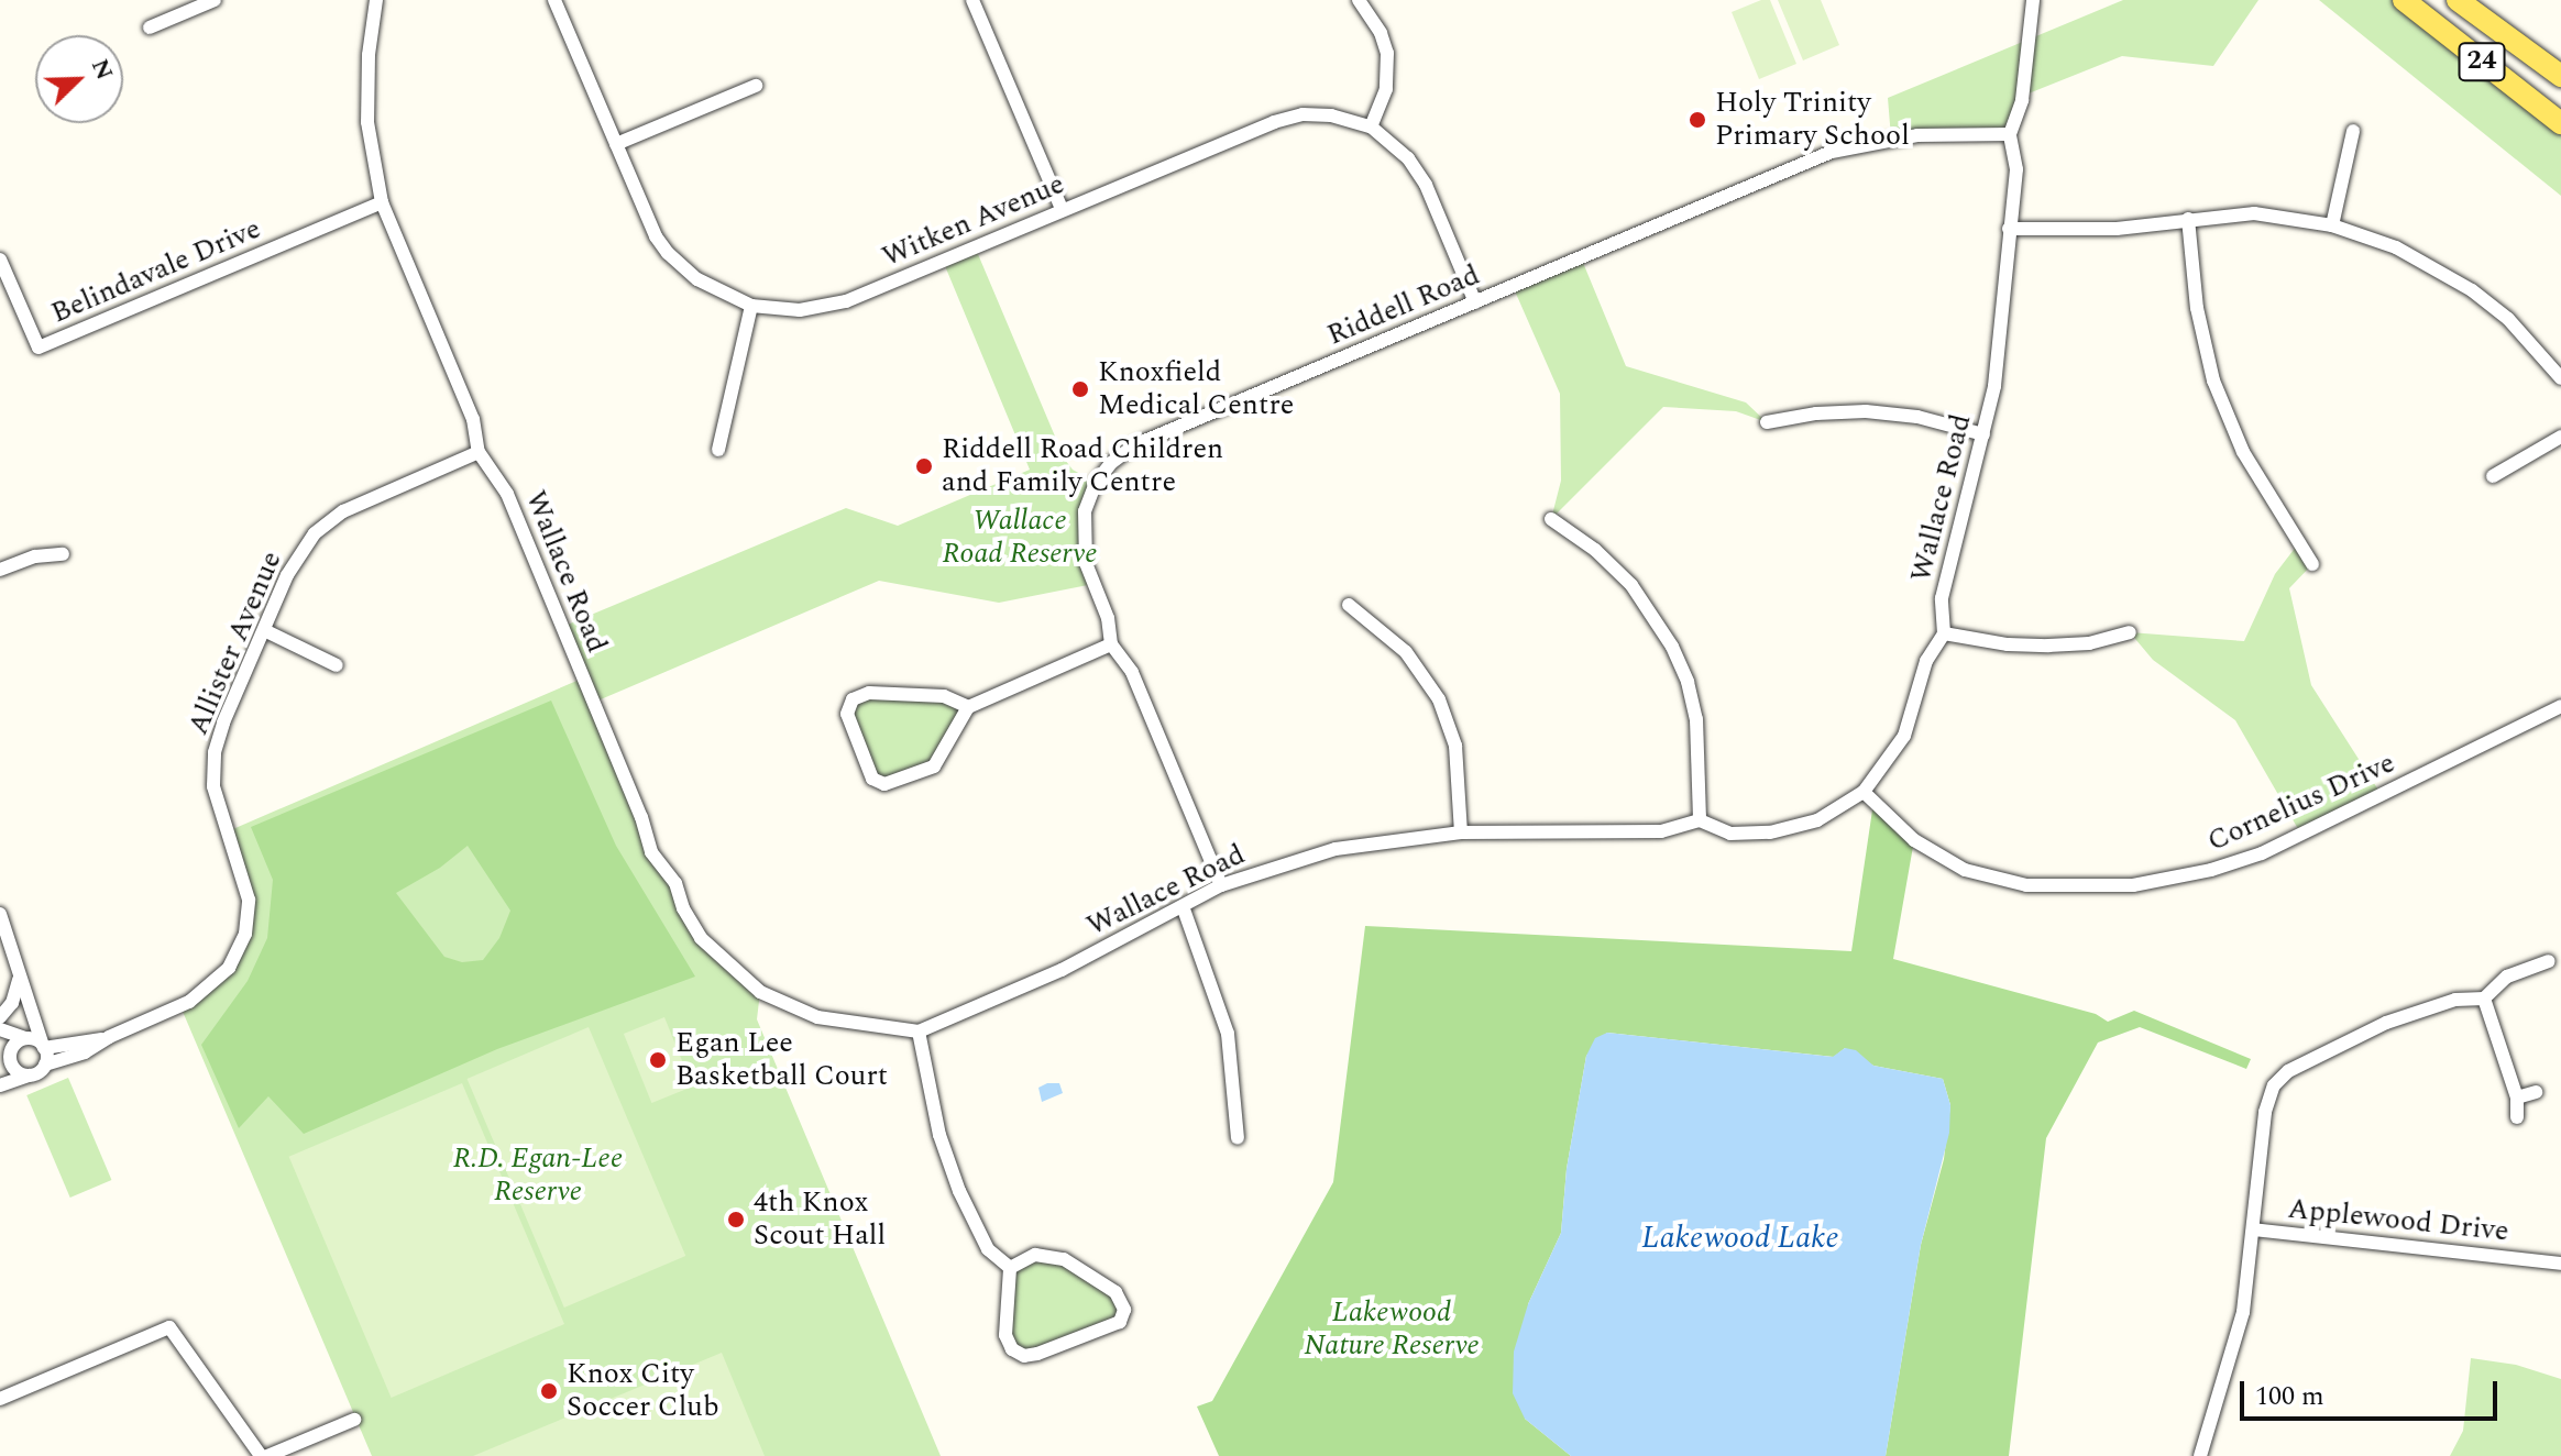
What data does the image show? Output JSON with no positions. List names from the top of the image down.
{
  "streets": {
    "main road": ["24"],
    "street": [
      "Witken Avenue",
      "Belindavale Drive",
      "Riddell Road",
      "Wallace Road",
      "Allister Avenue",
      "Cornelius Drive",
      "Applewood Drive"
    ]
  },
  "crossings": [
    ["Witken Avenue", "Riddell Road"],
    ["Belindavale Drive", "Wallace Road"],
    ["Riddell Road", "Wallace Road"],
    ["Wallace Road", "Allister Avenue"],
    ["Wallace Road", "Cornelius Drive"]
  ],
  "water": ["Lakewood Lake"],
  "parks": ["Wallace Road Reserve", "R.D. Egan-Lee Reserve", "Lakewood Nature Reserve"],
  "places": [
    "Holy Trinity Primary School",
    "Knoxfield Medical Centre",
    "Riddell Road Children and Family Centre",
    "Egan Lee Basketball Court",
    "4th Knox Scout Hall",
    "Knox City Soccer Club"
  ],
  "scale_bar": "100 m",
  "north": "top right"
}
